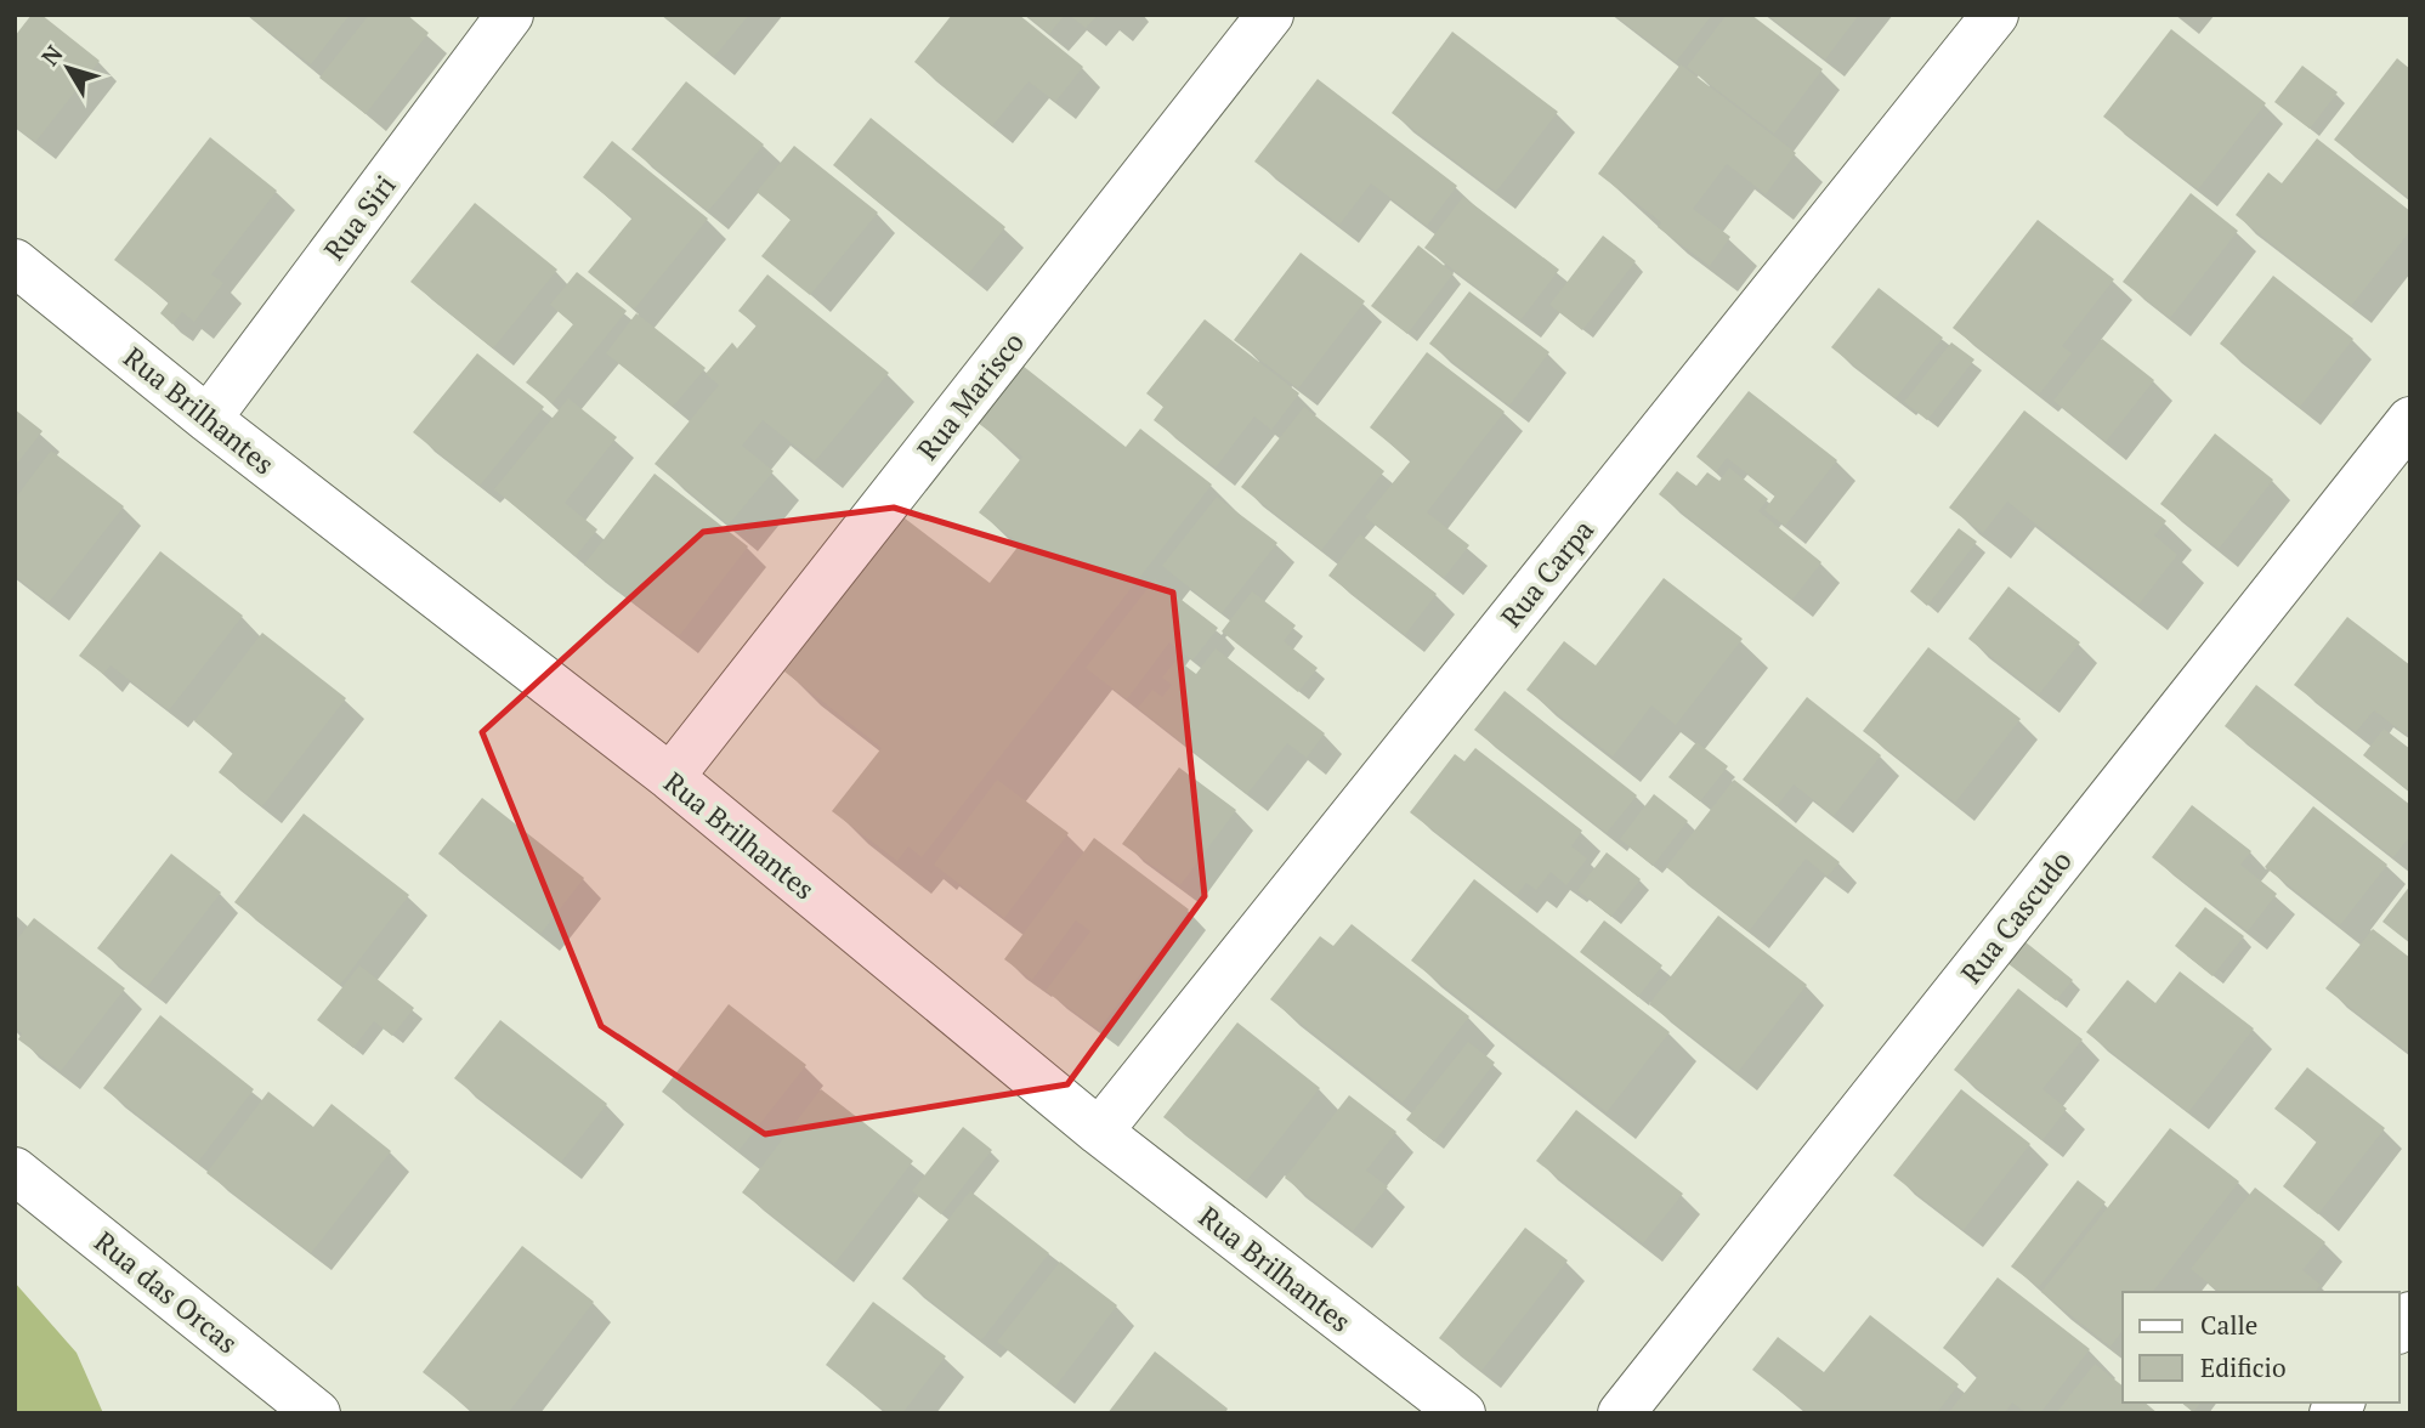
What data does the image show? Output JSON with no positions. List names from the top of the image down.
{
  "streets": {
    "street": [
      "Rua Siri",
      "Rua Marisco",
      "Rua Brilhantes",
      "Rua Carpa",
      "Rua Cascudo",
      "Rua das Orcas"
    ]
  },
  "crossings": [
    ["Rua Siri", "Rua Brilhantes"],
    ["Rua Marisco", "Rua Brilhantes"],
    ["Rua Brilhantes", "Rua Carpa"]
  ],
  "legend": ["Calle", "Edificio"],
  "north": "top left"
}
